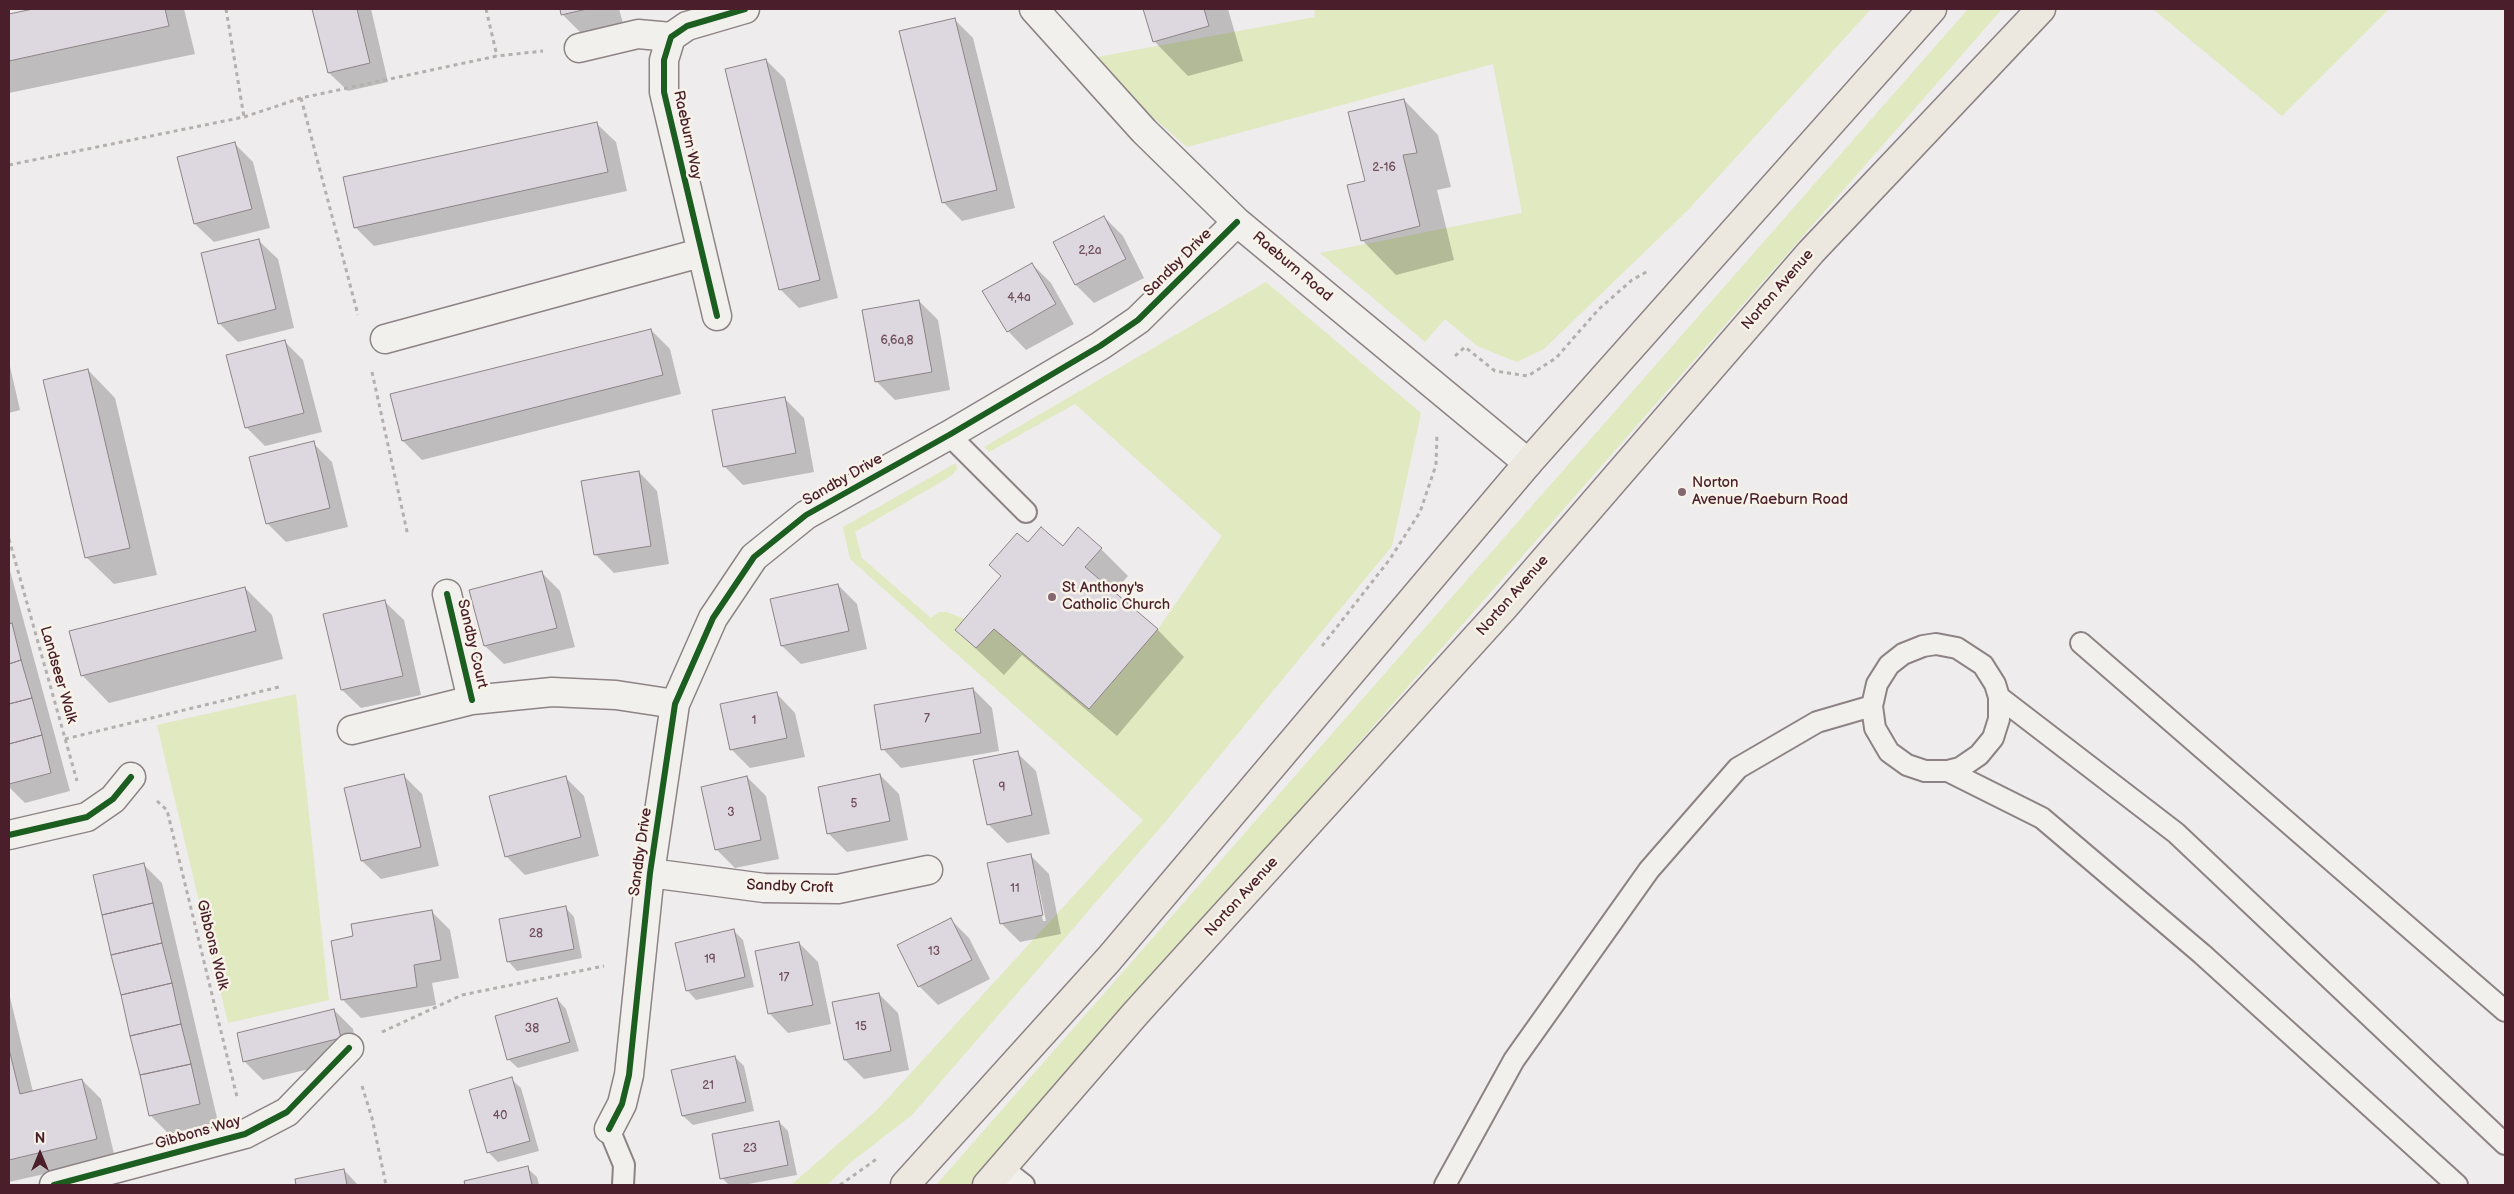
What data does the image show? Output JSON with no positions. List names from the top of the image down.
{
  "streets": {
    "highway": ["Norton Avenue"],
    "street": [
      "Raeburn Way",
      "Sandby Drive",
      "Raeburn Road",
      "Sandby Court",
      "Sandby Croft",
      "Gibbons Way"
    ],
    "path": ["Landseer Walk", "Gibbons Walk"]
  },
  "crossings": [
    ["Sandby Drive", "Raeburn Road"],
    ["Sandby Drive", "Sandby Court"],
    ["Sandby Drive", "Sandby Croft"],
    ["Gibbons Walk", "Gibbons Way"]
  ],
  "places": ["Norton Avenue/Raeburn Road", "St Anthony's Catholic Church"],
  "house_numbers": [
    "2-16",
    "2,2a",
    "4,4a",
    "6,6a,8",
    "7",
    "1",
    "9",
    "5",
    "3",
    "11",
    "28",
    "13",
    "19",
    "17",
    "15",
    "38",
    "21",
    "40",
    "23"
  ],
  "north": "top"
}
